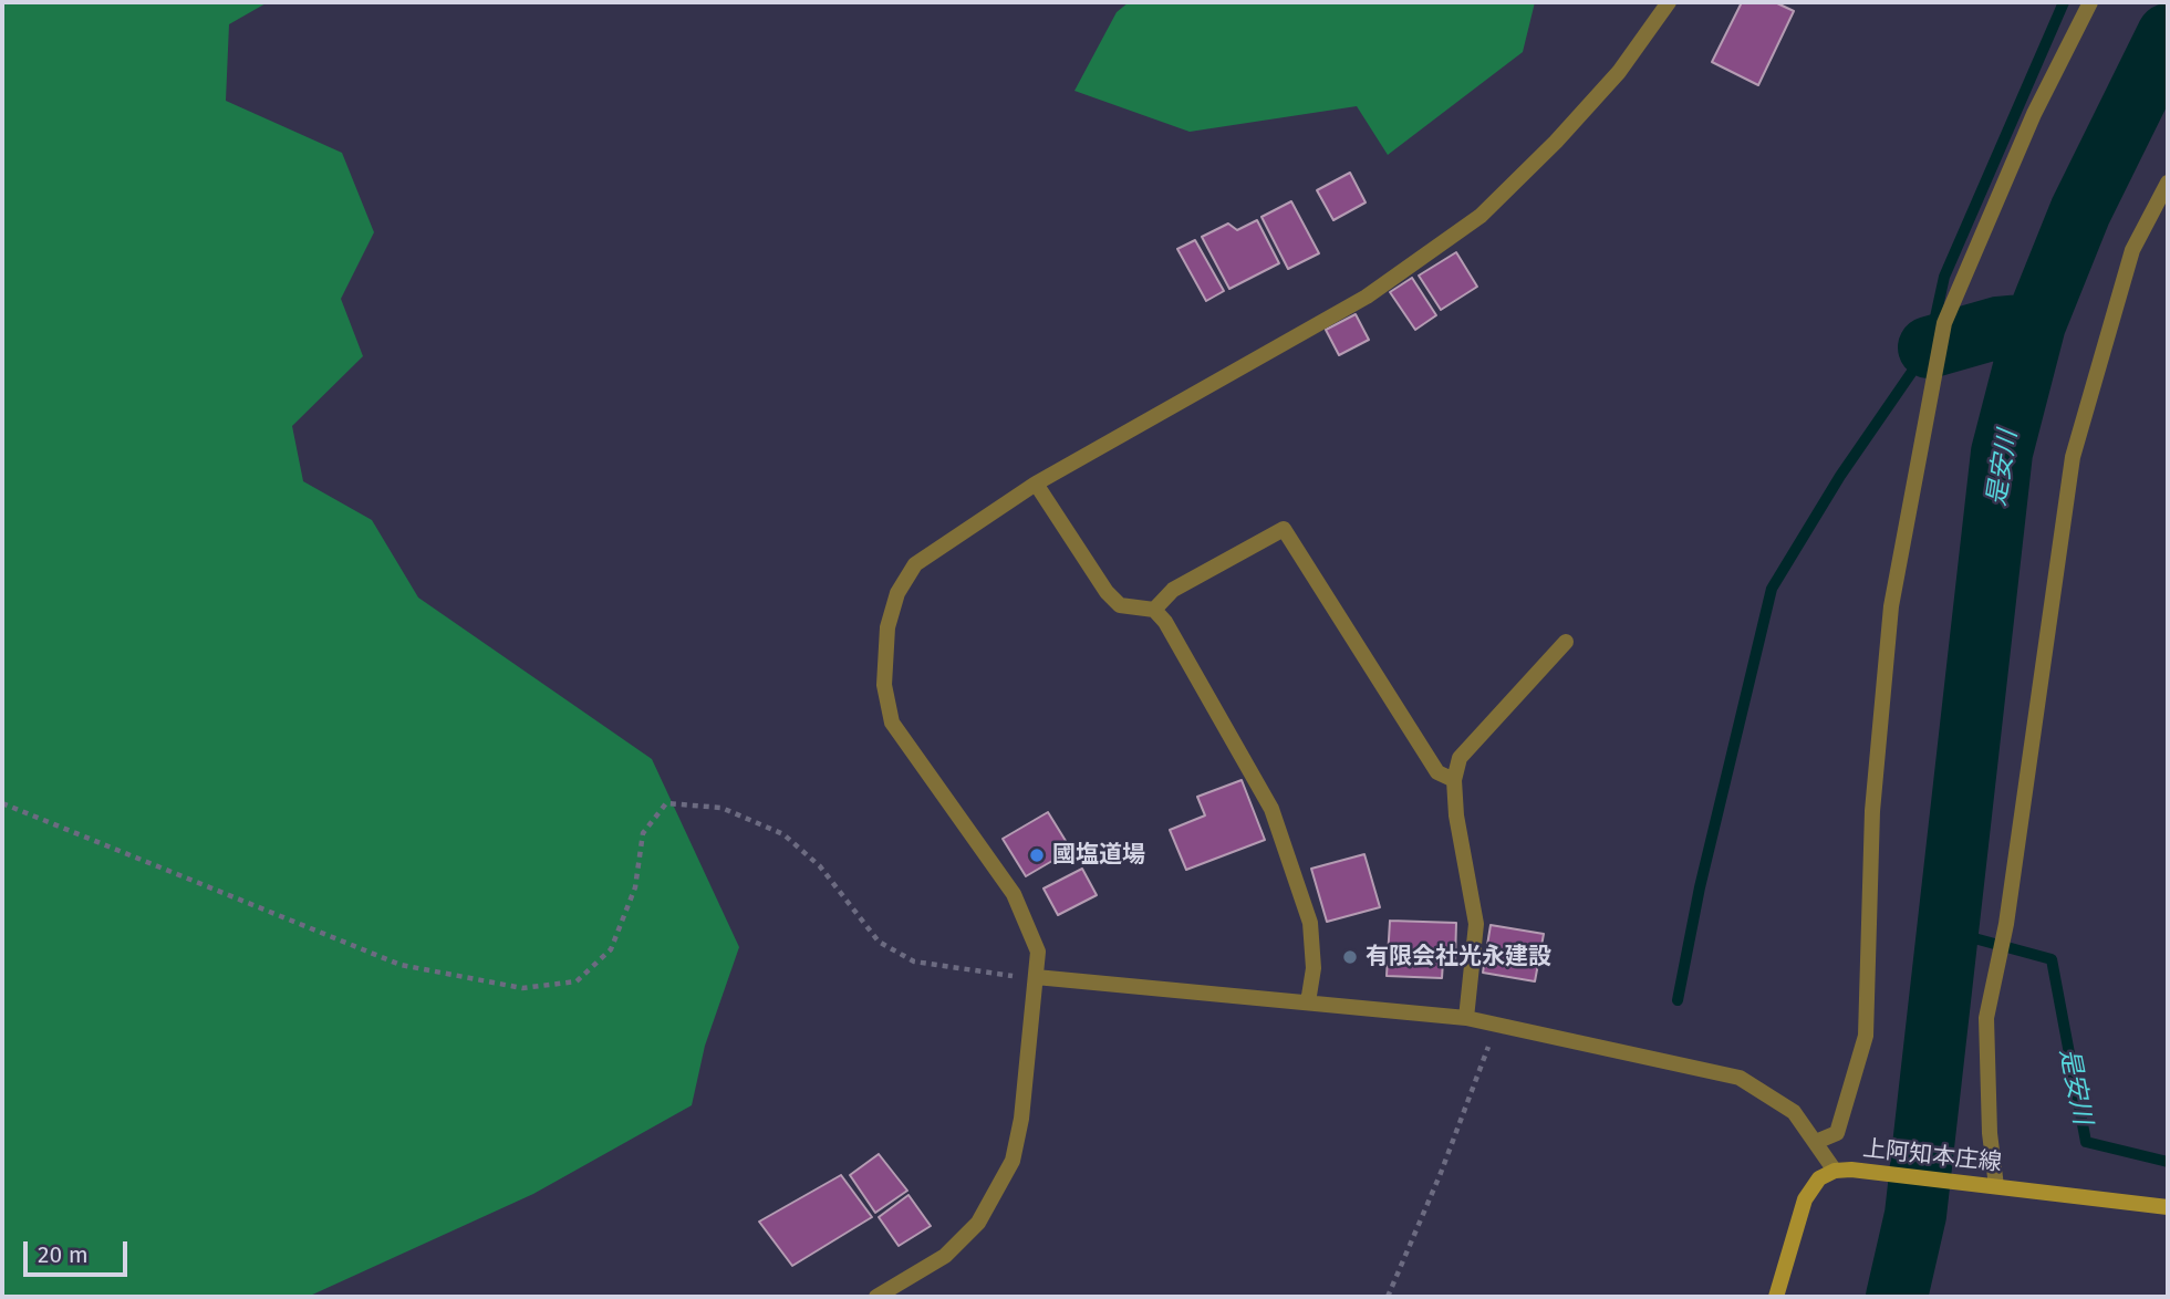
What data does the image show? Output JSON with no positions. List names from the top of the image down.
{
  "streets": {
    "main road": ["上阿知本庄線"]
  },
  "water": ["是安川"],
  "places": ["國塩道場", "有限会社光永建設"],
  "scale_bar": "20 m"
}
